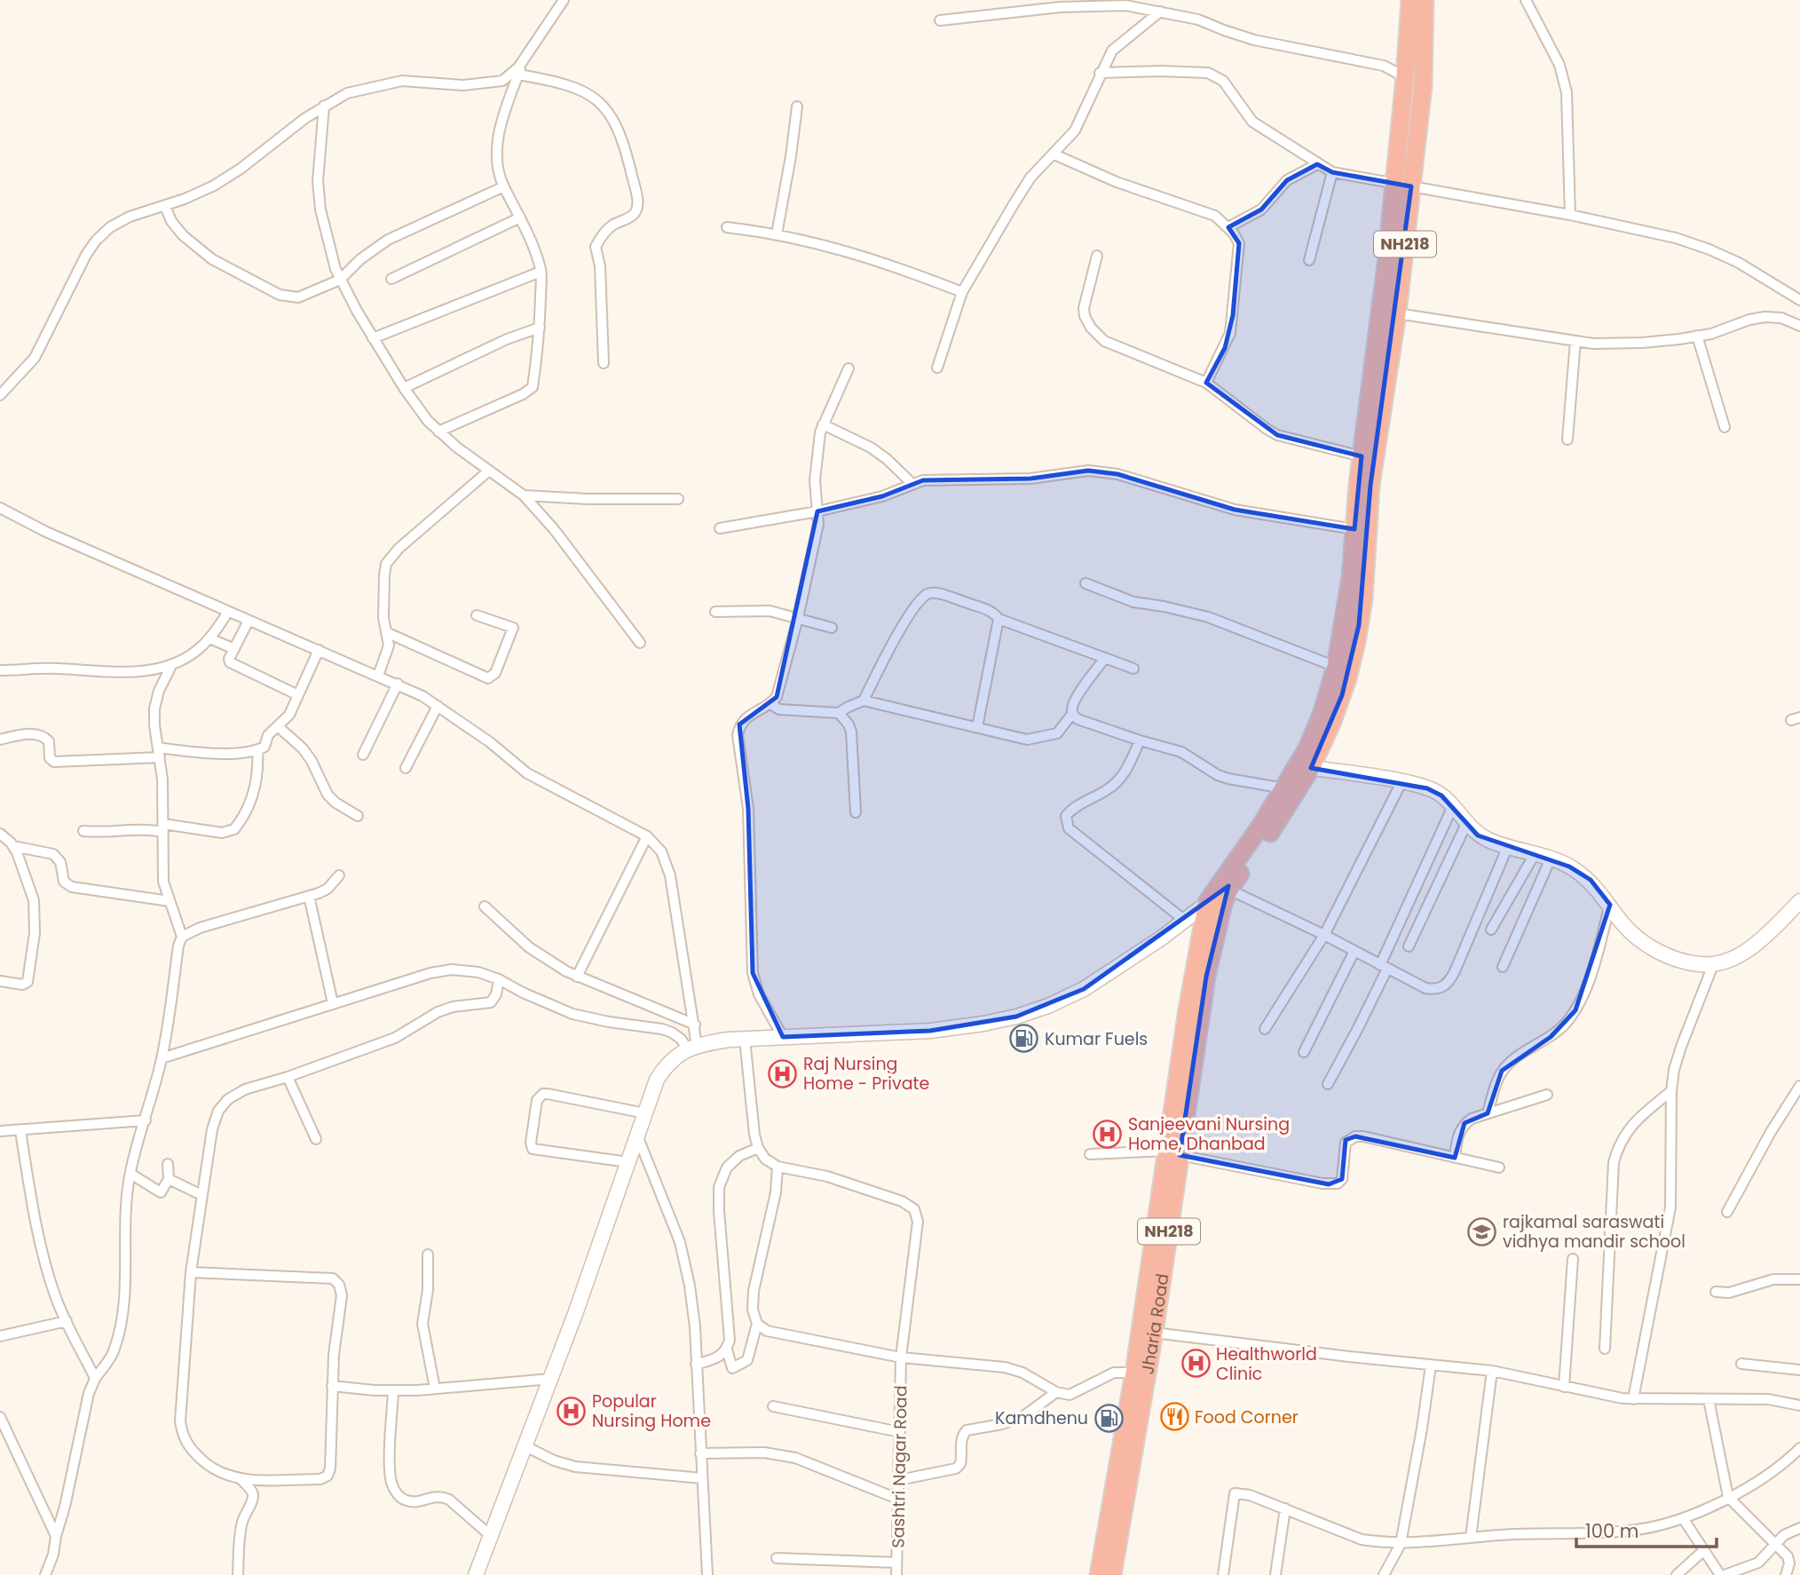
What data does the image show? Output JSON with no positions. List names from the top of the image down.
{
  "streets": {
    "highway": ["NH218", "Jharia Road"],
    "street": ["Sashtri Nagar Road"]
  },
  "crossings": [
    ["NH218", "Jharia Road"]
  ],
  "places": {
    "fuel station": ["Kumar Fuels", "Kamdhenu"],
    "hospital": [
      "Raj Nursing Home - Private",
      "Sanjeevani Nursing Home, Dhanbad",
      "Healthworld Clinic",
      "Popular Nursing Home"
    ],
    "school or university": ["rajkamal saraswati vidhya mandir school"],
    "restaurant": ["Food Corner"]
  },
  "scale_bar": "100 m"
}
